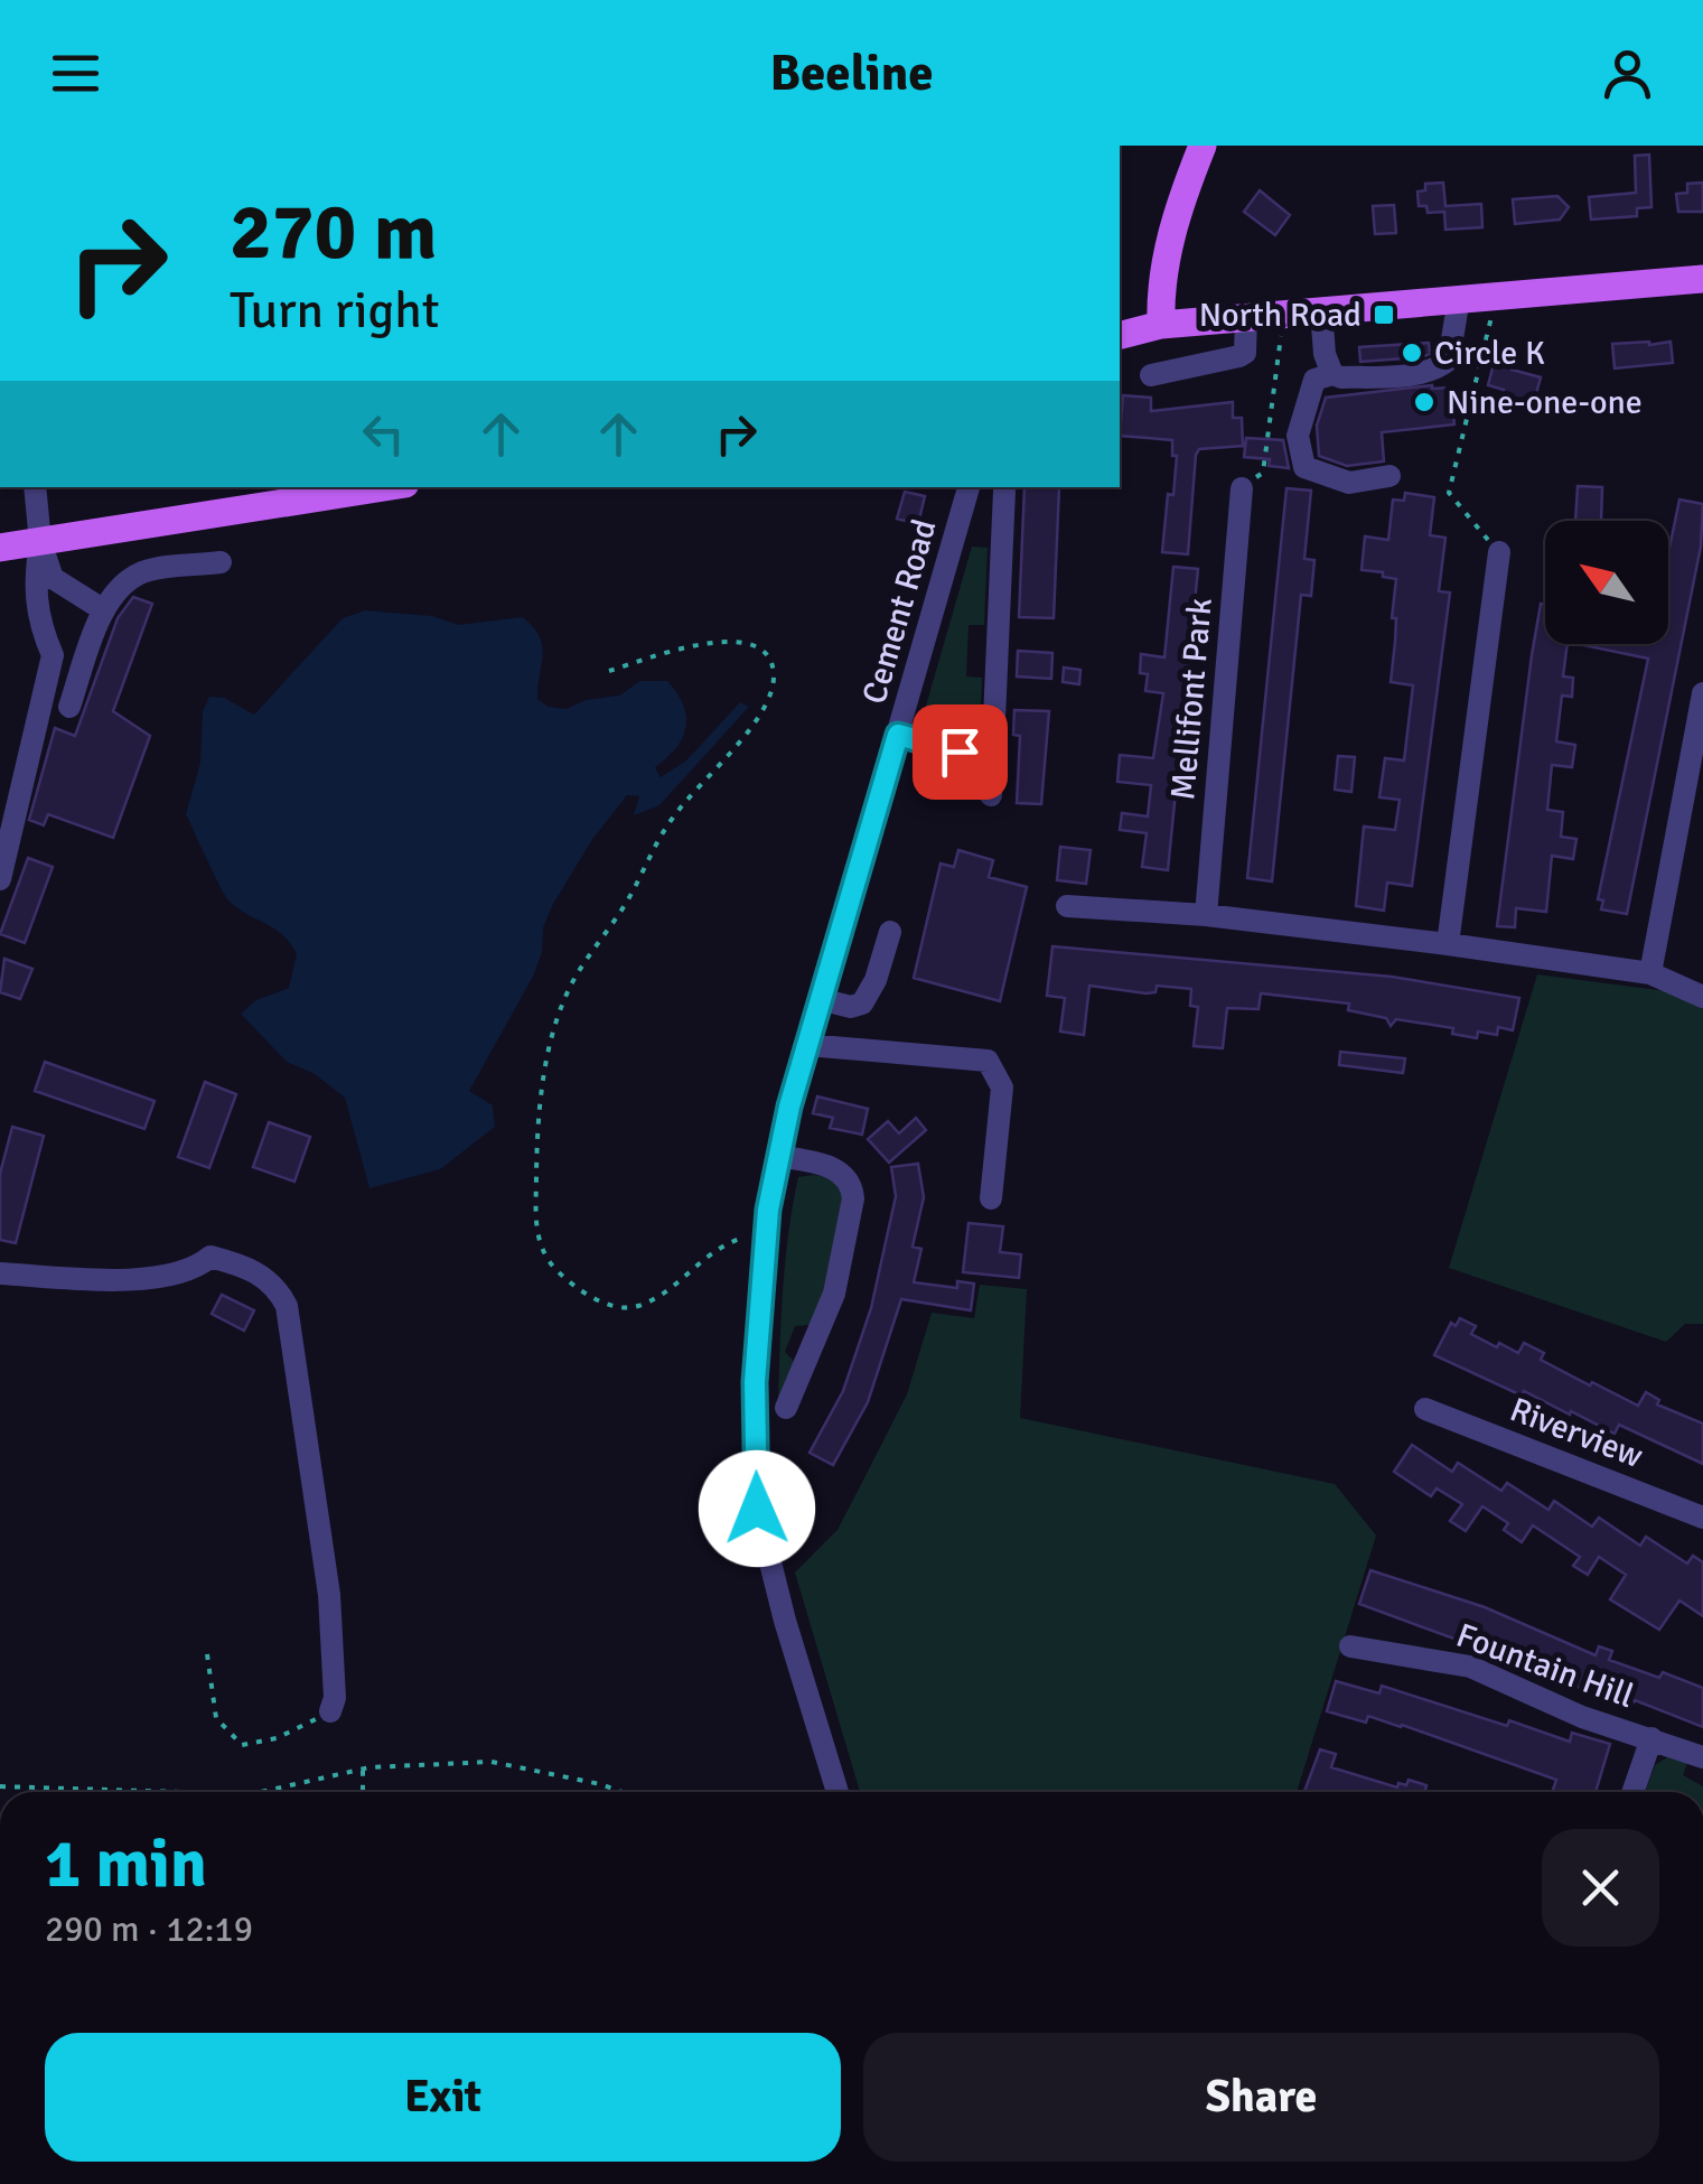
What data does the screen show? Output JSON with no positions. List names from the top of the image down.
{
  "streets": {
    "street": [
      "Cement Road",
      "Mellifont Park",
      "Riverview",
      "Fountain Hill"
    ]
  },
  "places": {
    "transit": ["North Road"],
    "other": ["Circle K", "Nine-one-one"]
  },
  "north": "top left",
  "page": {
    "header": "Beeline",
    "turn": ["270 m", "Turn right"],
    "heading": ["1 min", "290 m · 12:19"],
    "buttons": ["Exit", "Share"]
  }
}
